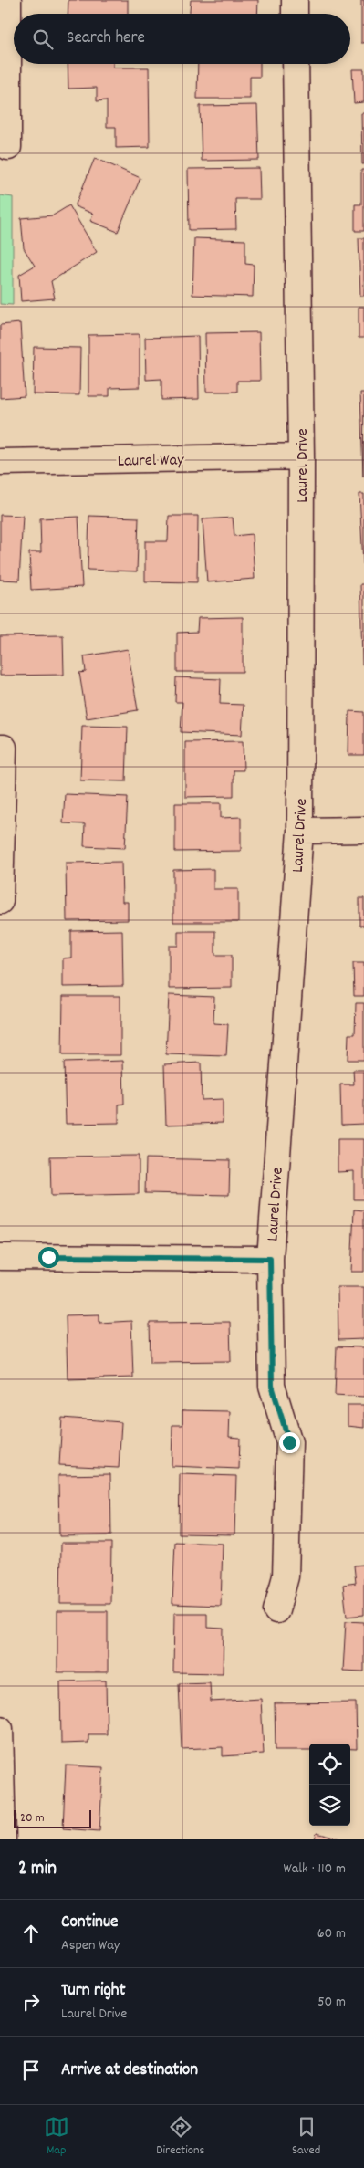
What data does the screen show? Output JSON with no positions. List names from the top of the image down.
{
  "streets": {
    "street": ["Laurel Way", "Laurel Drive"]
  },
  "crossings": [
    ["Laurel Way", "Laurel Drive"]
  ],
  "scale_bar": "20 m",
  "page": {
    "search": "Search here",
    "scale": "20 m",
    "heading": ["2 min", "Walk · 110 m"],
    "list": [
      ["Continue", "Aspen Way", "60 m"],
      ["Turn right", "Laurel Drive", "50 m"],
      "Arrive at destination"
    ],
    "nav": ["Map", "Directions", "Saved"]
  }
}
